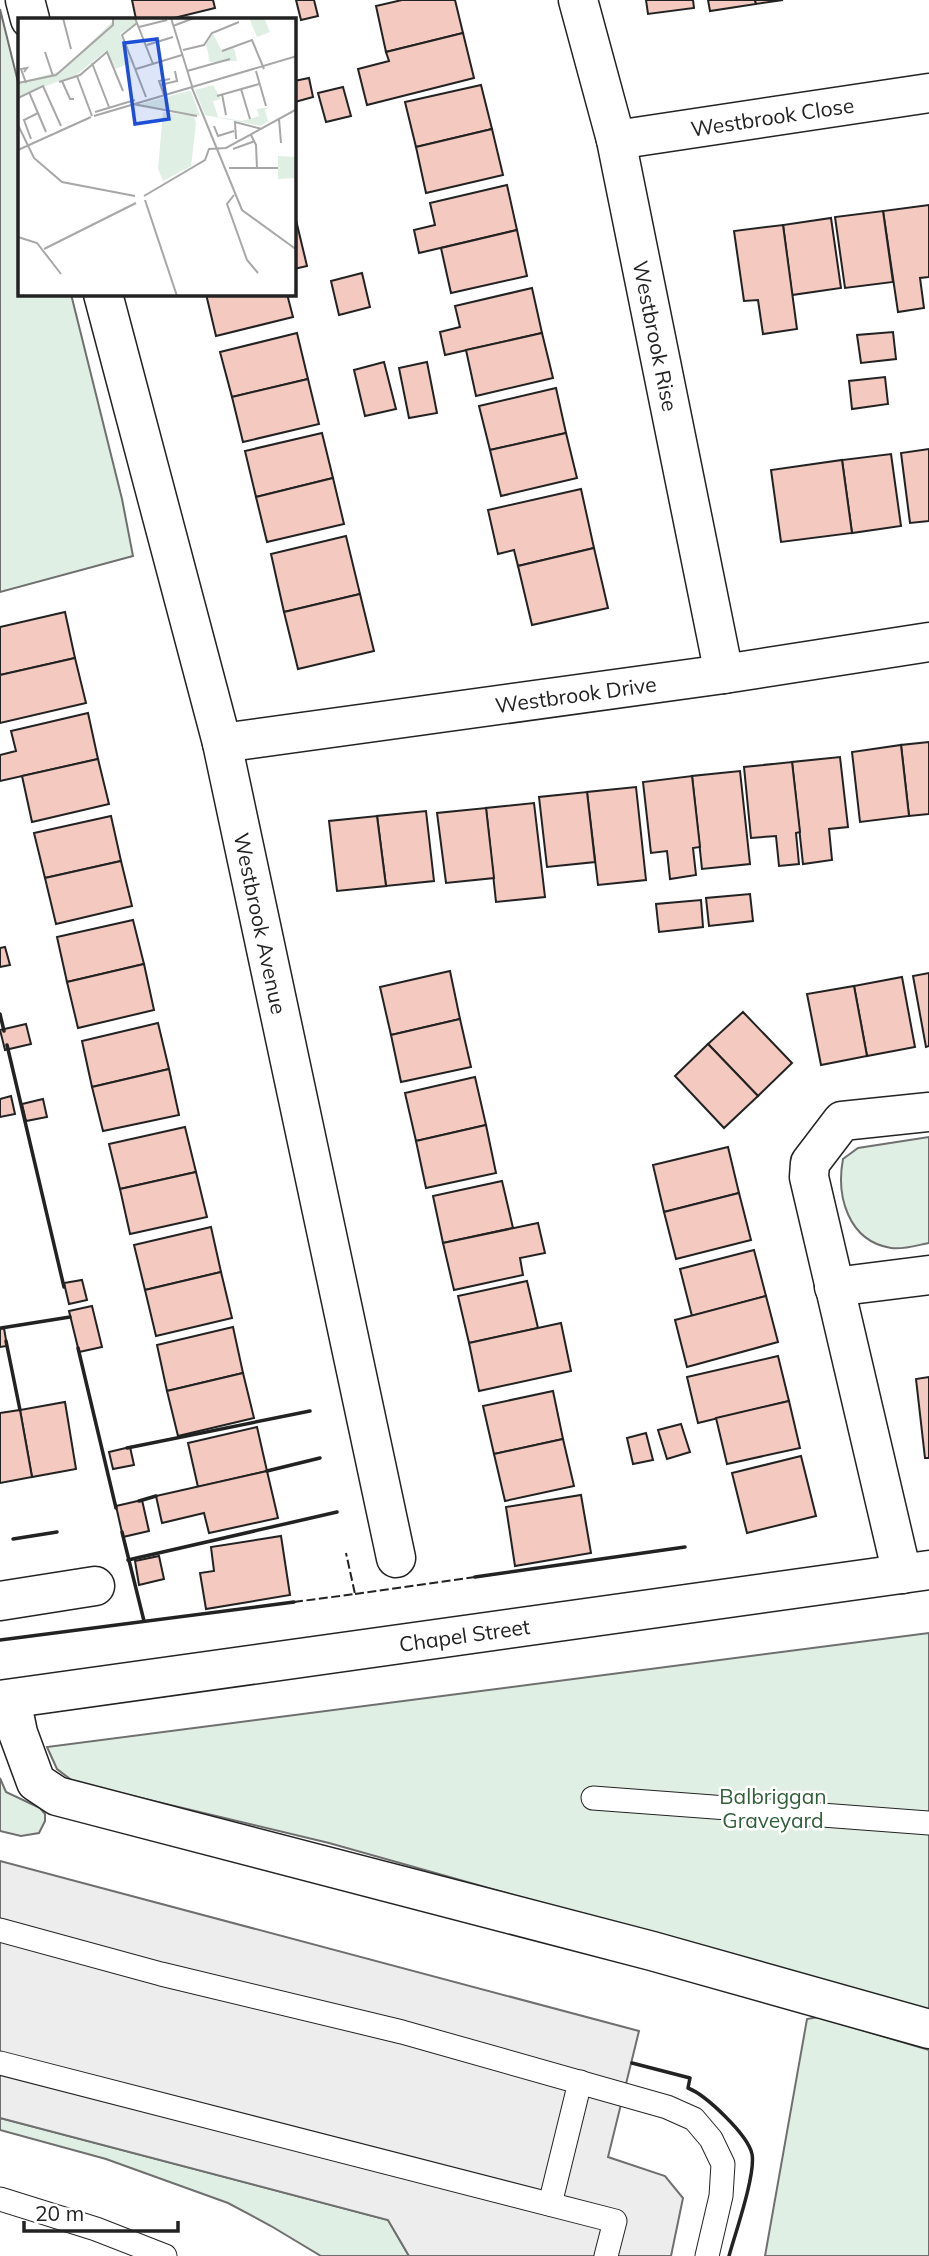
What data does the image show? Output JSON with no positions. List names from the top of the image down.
{
  "streets": {
    "street": [
      "Westbrook Close",
      "Westbrook Rise",
      "Westbrook Drive",
      "Westbrook Avenue",
      "Chapel Street"
    ]
  },
  "crossings": [
    ["Westbrook Close", "Westbrook Rise"],
    ["Westbrook Rise", "Westbrook Drive"],
    ["Westbrook Drive", "Westbrook Avenue"]
  ],
  "parks": ["Balbriggan Graveyard"],
  "scale_bar": "20 m"
}
